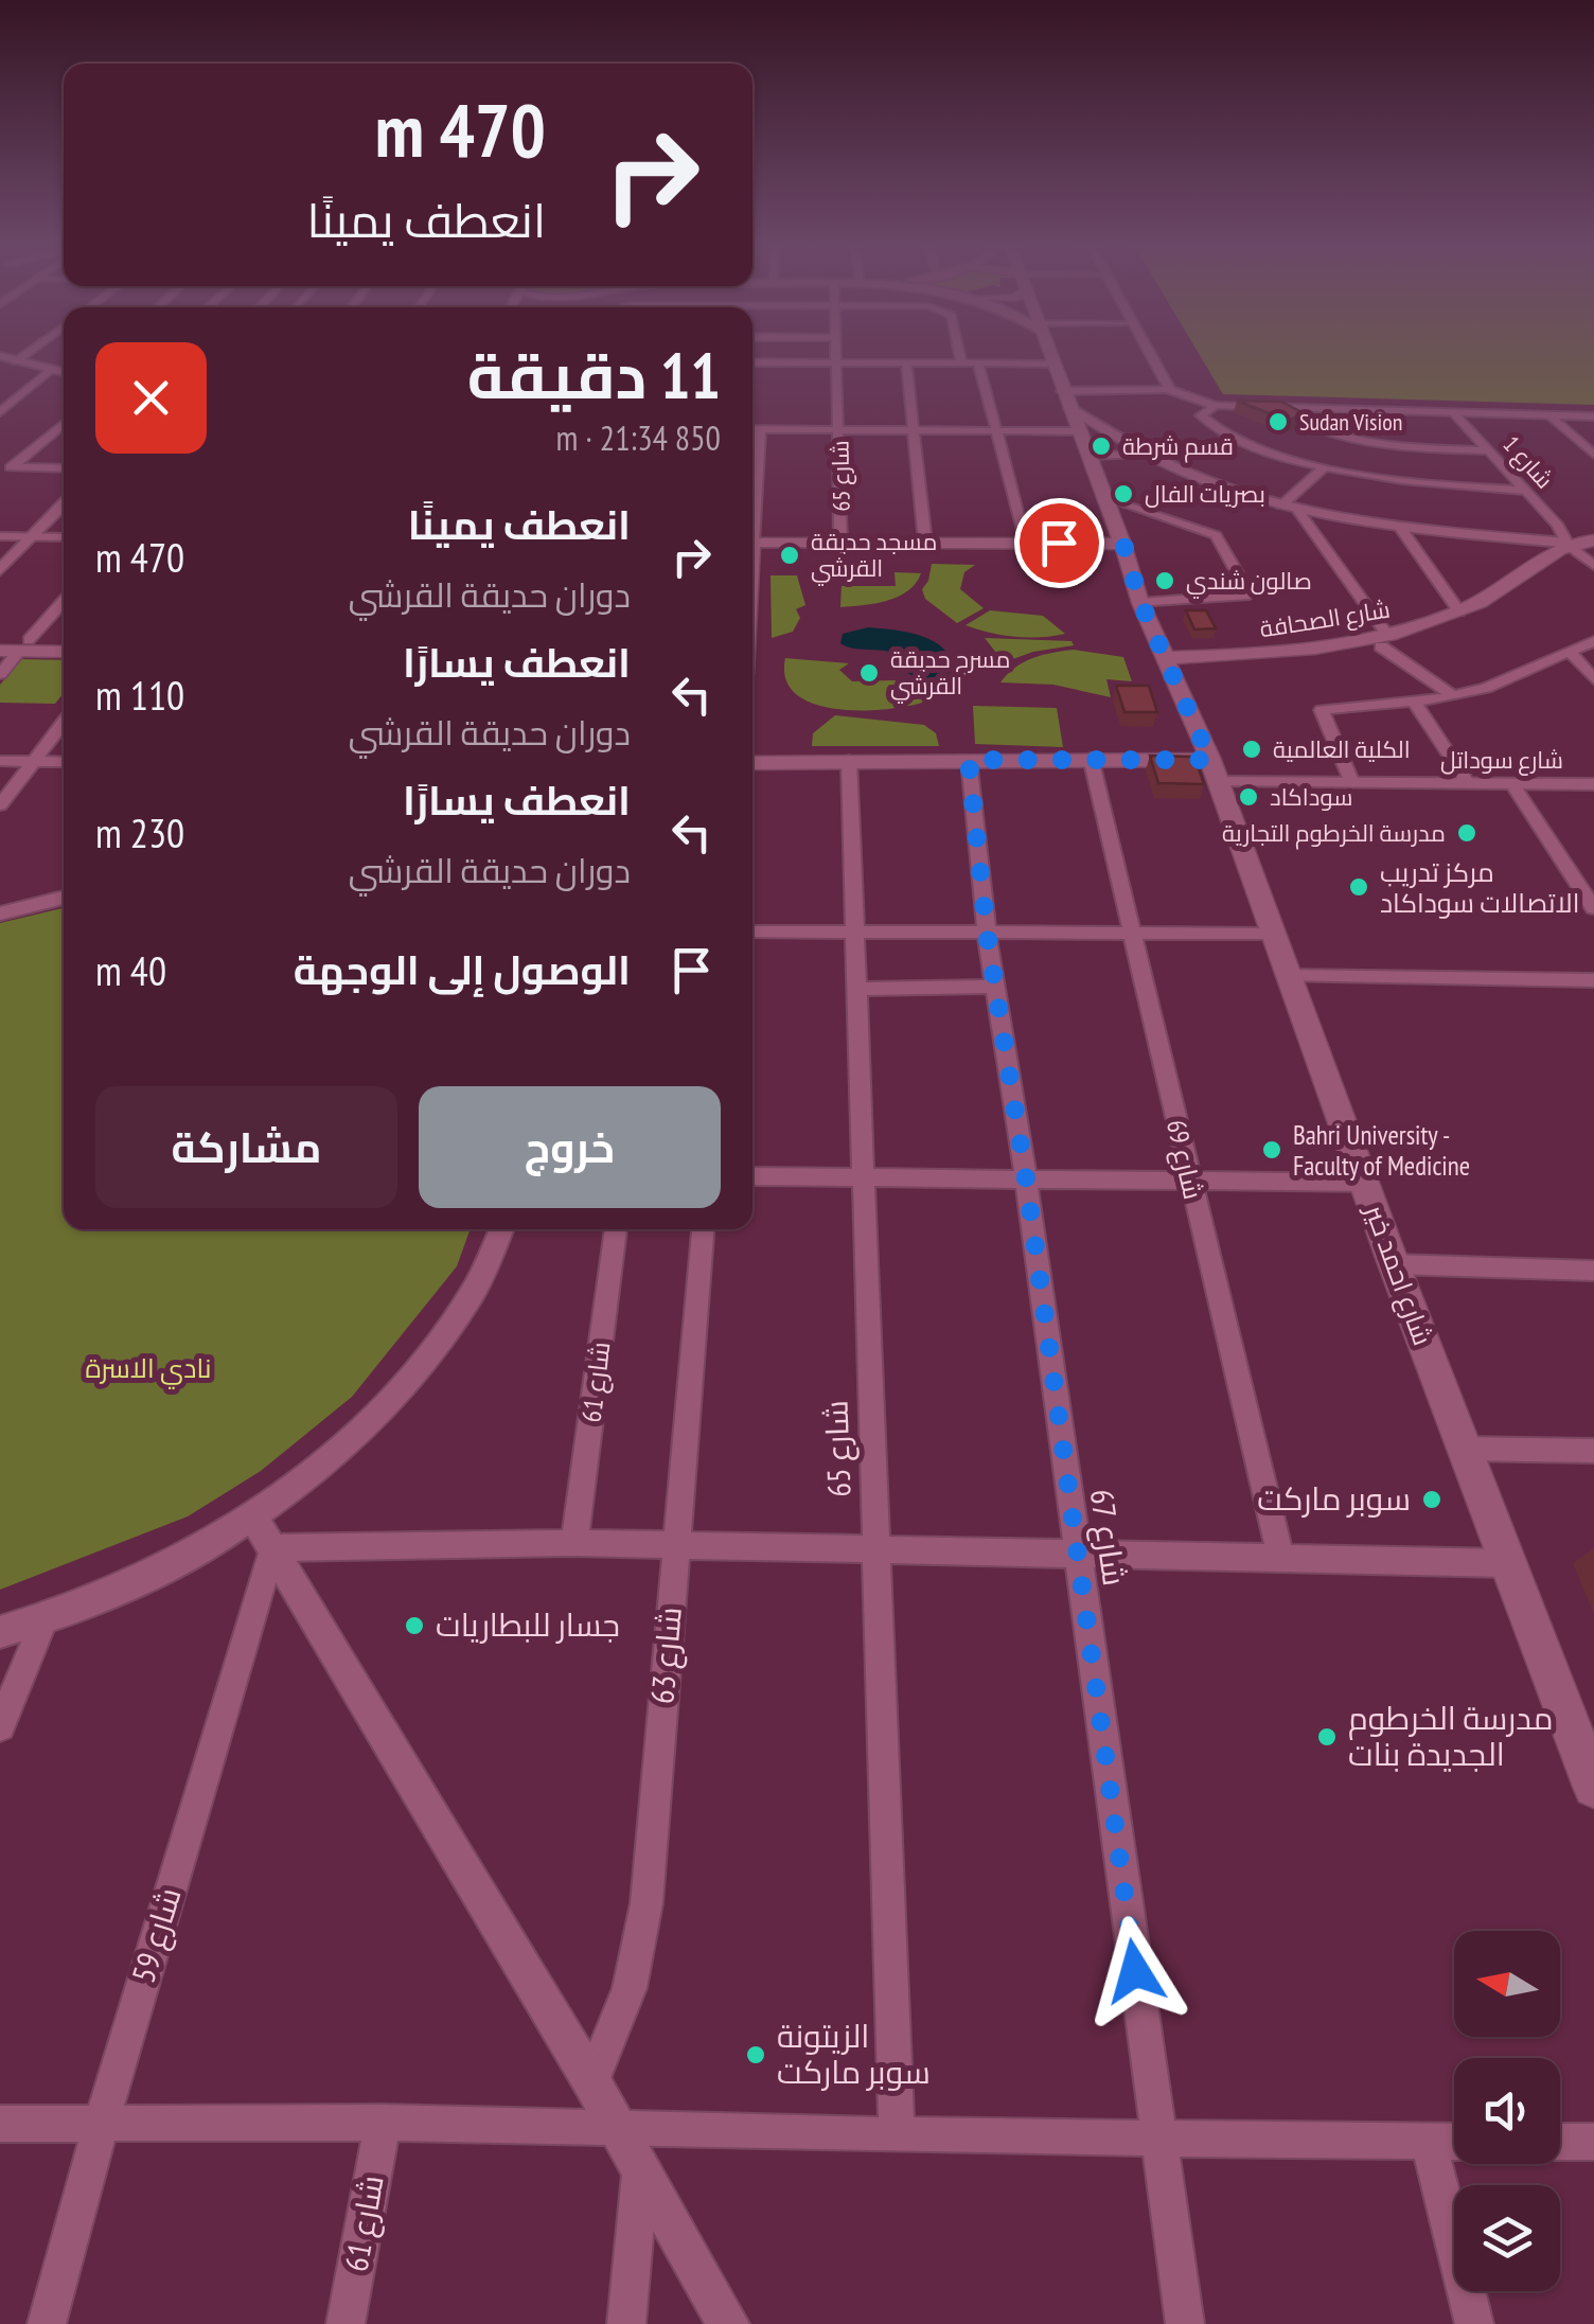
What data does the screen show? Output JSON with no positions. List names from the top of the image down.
{
  "streets": {
    "main road": ["شارع الصحافة", "شارع احمد خير"],
    "street": [
      "شارع 1",
      "شارع 65",
      "شارع سوداتل",
      "شارع 69",
      "شارع 61",
      "شارع 67",
      "شارع 63",
      "شارع 59"
    ]
  },
  "crossings": [
    ["شارع 1", "شارع الصحافة"],
    ["شارع الصحافة", "شارع احمد خير"],
    ["شارع سوداتل", "شارع احمد خير"]
  ],
  "parks": ["نادي الاسرة"],
  "places": [
    "Sudan Vision",
    "قسم شرطة",
    "بصريات الفال",
    "مسجد حديقة القرشي",
    "صالون شندي",
    "مسرح حديقة القرشي",
    "الكلية العالمية",
    "سوداكاد",
    "مدرسة الخرطوم التجارية",
    "مركز تدريب الاتصالات سوداكاد",
    "Bahri University - Faculty of Medicine",
    "سوبر ماركت",
    "جسار للبطاريات",
    "مدرسة الخرطوم الجديدة بنات",
    "الزيتونة سوبر ماركت"
  ],
  "north": "left",
  "page": {
    "turn": ["470 m", "انعطف يمينًا"],
    "heading": ["11 دقيقة", "850 m · 21:34"],
    "list": [
      {
        "name": "انعطف يمينًا",
        "note": "دوران حديقة القرشي",
        "value": "470 m"
      },
      {
        "name": "انعطف يسارًا",
        "note": "دوران حديقة القرشي",
        "value": "110 m"
      },
      {
        "name": "انعطف يسارًا",
        "note": "دوران حديقة القرشي",
        "value": "230 m"
      },
      {
        "name": "الوصول إلى الوجهة",
        "value": "40 m"
      }
    ],
    "buttons": ["خروج", "مشاركة"]
  }
}
